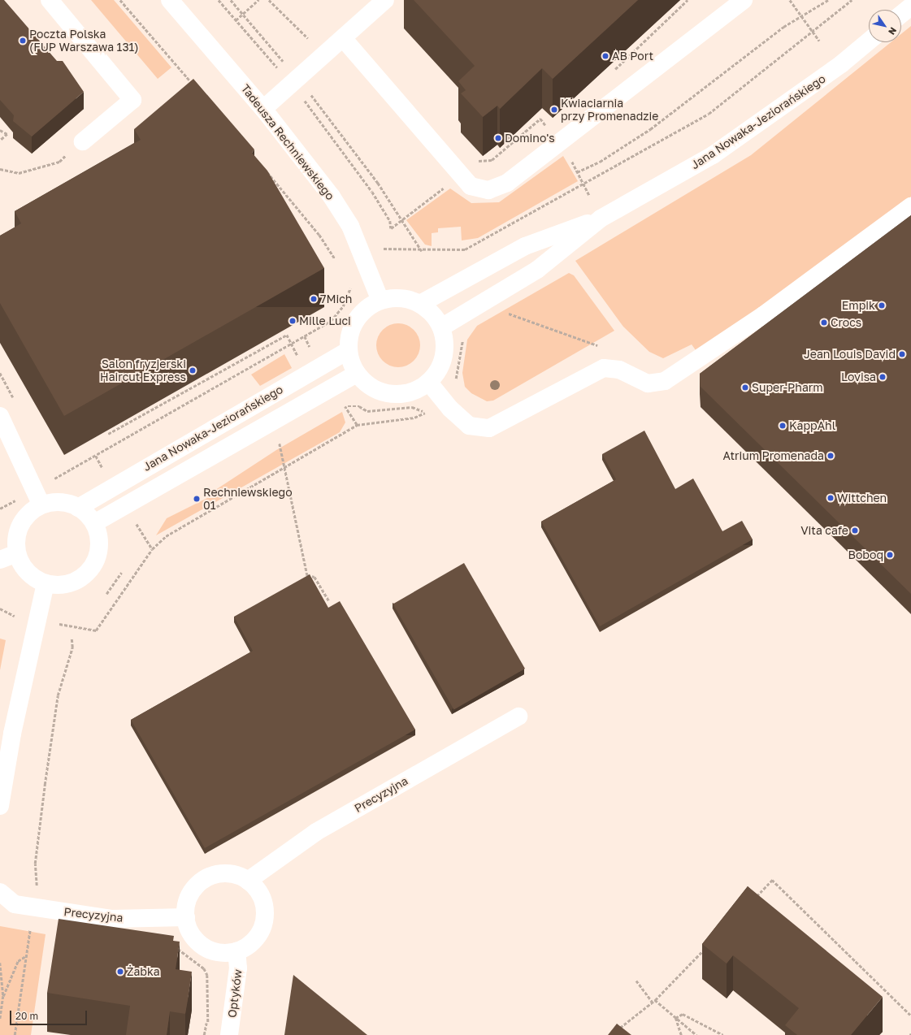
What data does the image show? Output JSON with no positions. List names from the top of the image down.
{
  "streets": {
    "street": [
      "Jana Nowaka-Jeziorańskiego",
      "Tadeusza Rechniewskiego",
      "Precyzyjna",
      "Optyków"
    ]
  },
  "crossings": [
    ["Jana Nowaka-Jeziorańskiego", "Tadeusza Rechniewskiego"],
    ["Precyzyjna", "Optyków"]
  ],
  "places": [
    "Poczta Polska (FUP Warszawa 131)",
    "AB Port",
    "Kwiaciarnia przy Promenadzie",
    "Domino's",
    "7Mich",
    "Empik",
    "Mille Luci",
    "Crocs",
    "Jean Louis David",
    "Salon fryzjerski Haircut Express",
    "Lovisa",
    "Super-Pharm",
    "KappAhl",
    "Atrium Promenada",
    "Wittchen",
    "Rechniewskiego 01",
    "Vita cafe",
    "Boboq",
    "Żabka"
  ],
  "scale_bar": "20 m",
  "north": "bottom right"
}
